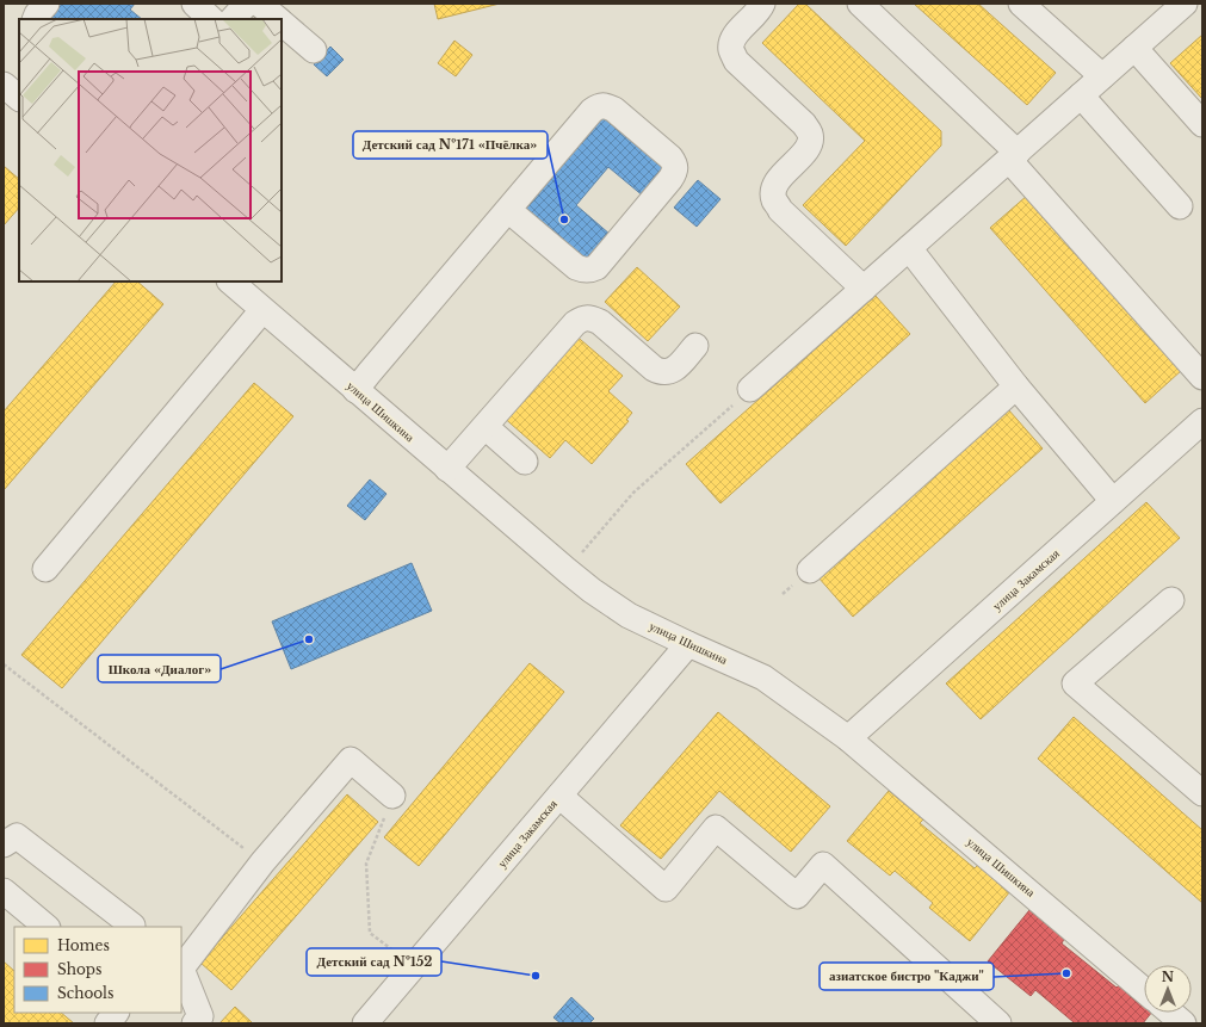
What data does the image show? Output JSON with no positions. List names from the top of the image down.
{
  "streets": {
    "street": ["улица Шишкина", "улица Закамская"]
  },
  "crossings": [
    ["улица Шишкина", "улица Закамская"]
  ],
  "places": [
    "Детский сад №171 «Пчёлка»",
    "Школа «Диалог»",
    "азиатское бистро \"Каджи\"",
    "Детский сад №152"
  ],
  "legend": ["Homes", "Shops", "Schools"],
  "north": "top"
}
